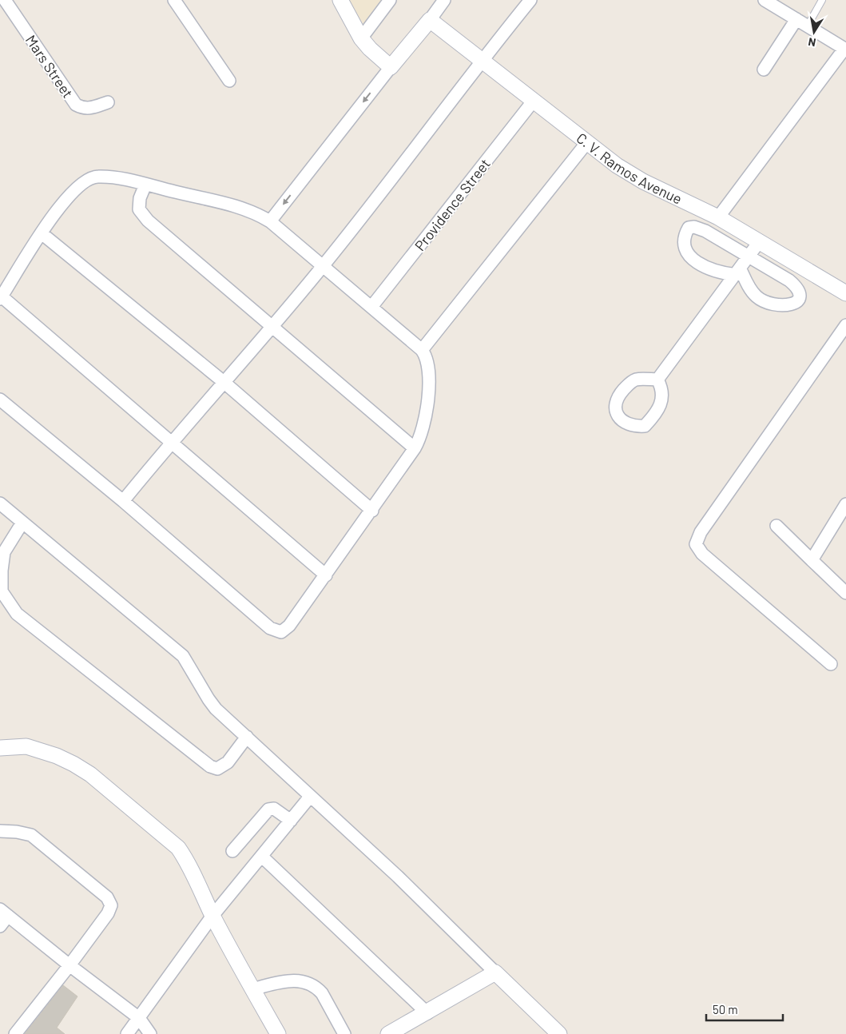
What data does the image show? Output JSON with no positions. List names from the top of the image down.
{
  "streets": {
    "street": ["Mars Street", "C. V. Ramos Avenue", "Providence Street"]
  },
  "crossings": [
    ["C. V. Ramos Avenue", "Providence Street"]
  ],
  "scale_bar": "50 m",
  "north": "bottom"
}
